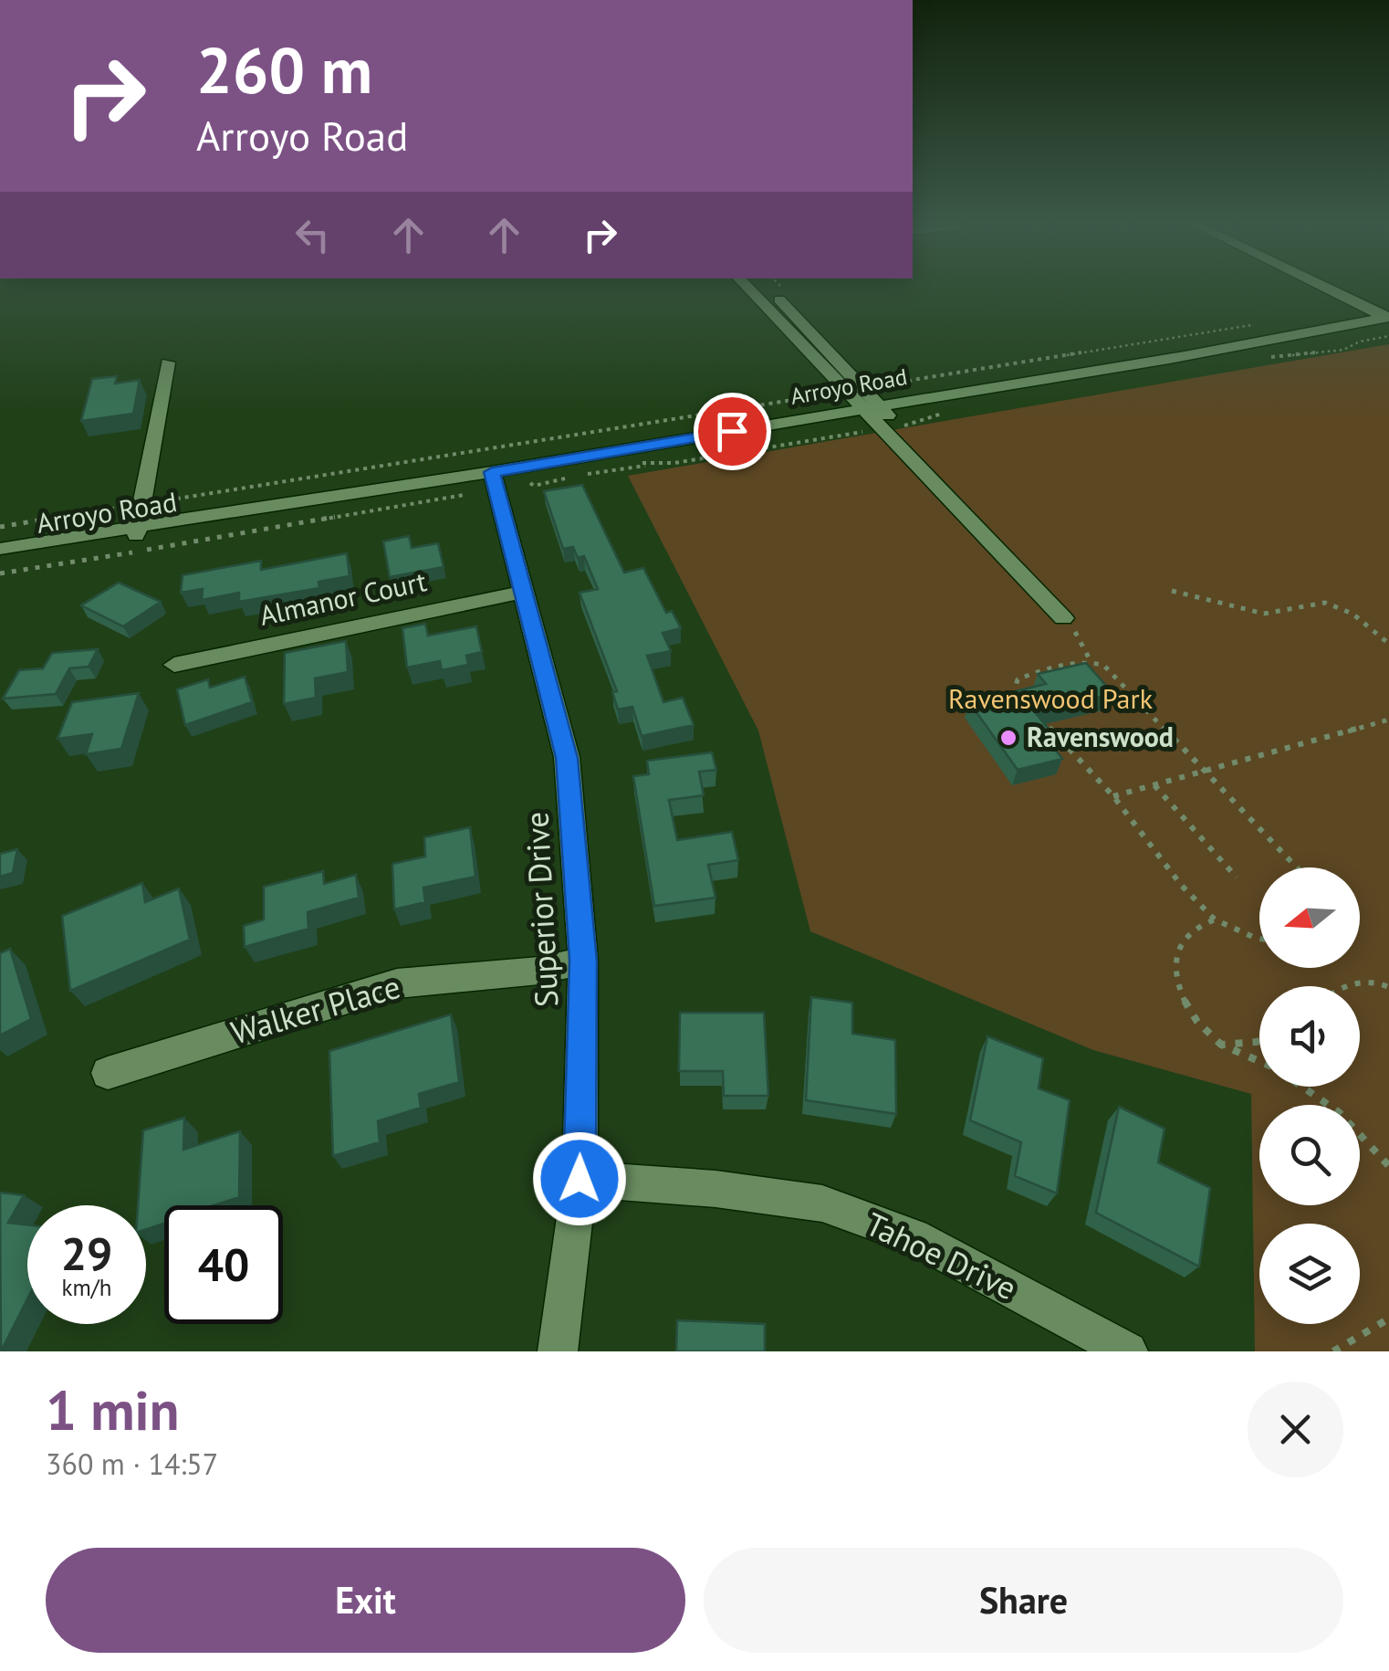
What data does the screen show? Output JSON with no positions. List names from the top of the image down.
{
  "streets": {
    "street": [
      "Arroyo Road",
      "Almanor Court",
      "Superior Drive",
      "Walker Place",
      "Tahoe Drive"
    ]
  },
  "crossings": [
    ["Arroyo Road", "Superior Drive"],
    ["Almanor Court", "Superior Drive"],
    ["Superior Drive", "Walker Place"],
    ["Superior Drive", "Tahoe Drive"]
  ],
  "parks": ["Ravenswood Park"],
  "places": ["Ravenswood"],
  "north": "left",
  "page": {
    "turn": ["260 m", "Arroyo Road"],
    "speed": "29 km/h",
    "limit": "40",
    "heading": ["1 min", "360 m · 14:57"],
    "buttons": ["Exit", "Share"]
  }
}
